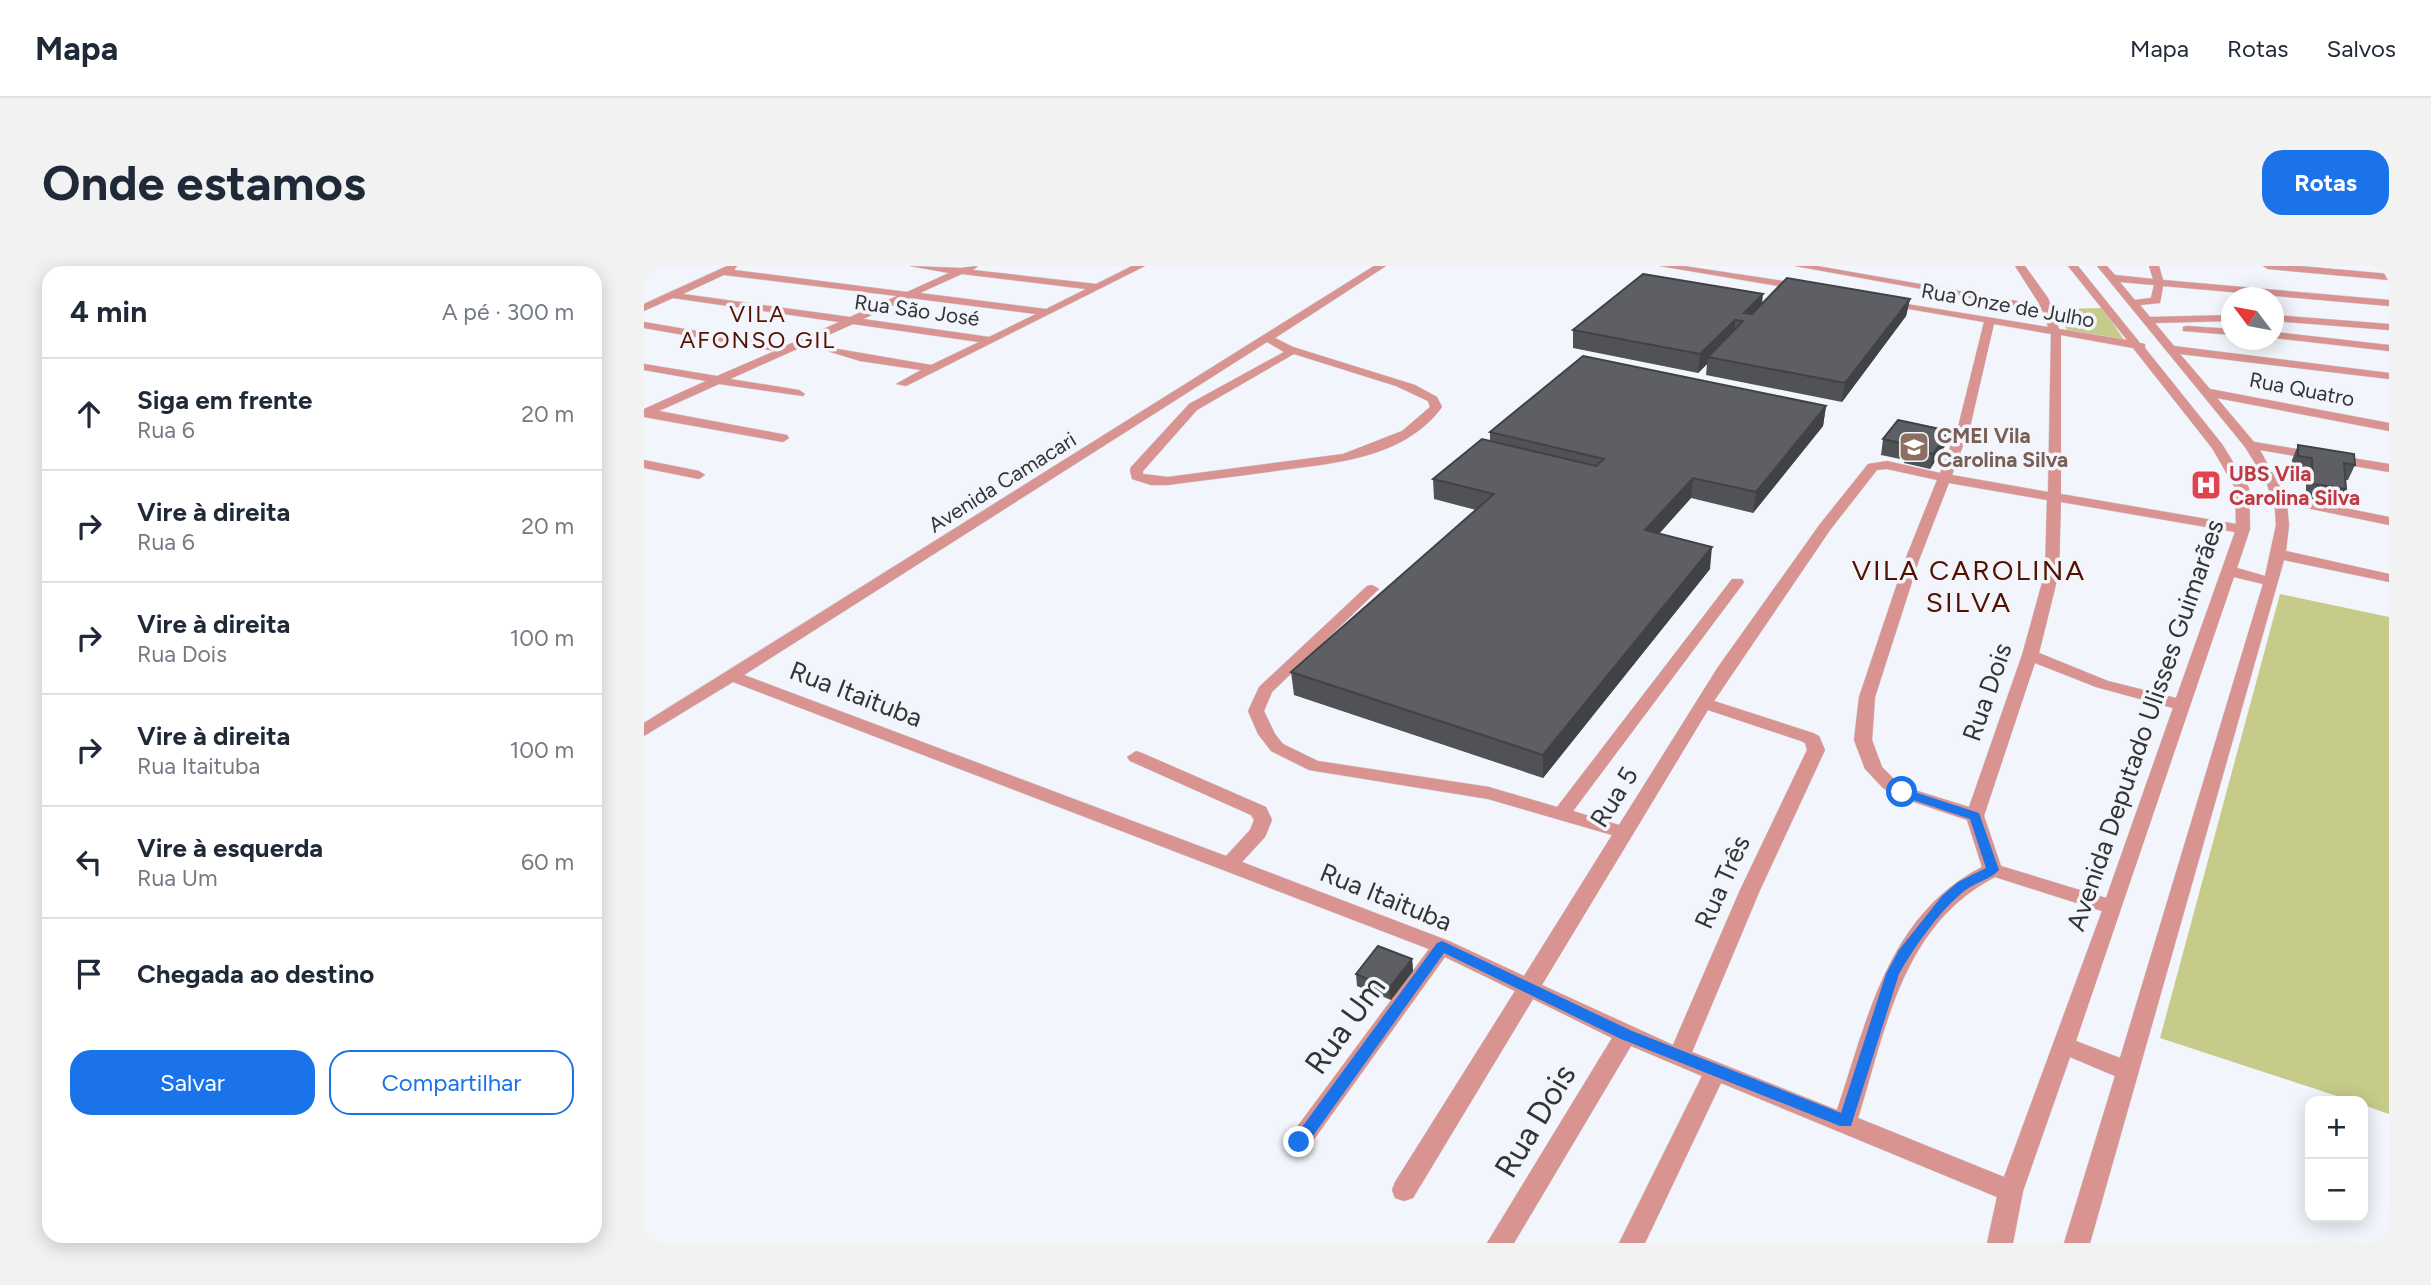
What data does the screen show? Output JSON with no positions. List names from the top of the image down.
{
  "streets": {
    "street": [
      "Rua Onze de Julho",
      "Rua São José",
      "Rua Quatro",
      "Avenida Camacari",
      "Rua Dois",
      "Rua Itaituba",
      "Avenida Deputado Ulisses Guimarães",
      "Rua 5",
      "Rua Três",
      "Rua Um"
    ]
  },
  "crossings": [
    ["Rua Onze de Julho", "Rua Dois"],
    ["Rua Onze de Julho", "Avenida Deputado Ulisses Guimarães"],
    ["Avenida Camacari", "Rua Itaituba"],
    ["Rua Dois", "Rua Itaituba"],
    ["Rua Itaituba", "Avenida Deputado Ulisses Guimarães"],
    ["Rua Itaituba", "Rua 5"],
    ["Rua Itaituba", "Rua Três"],
    ["Rua Itaituba", "Rua Um"],
    ["Rua 5", "Rua Três"]
  ],
  "districts": ["VILA AFONSO GIL", "VILA CAROLINA SILVA"],
  "places": {
    "school or university": ["CMEI Vila Carolina Silva"],
    "hospital": ["UBS Vila Carolina Silva"]
  },
  "north": "top left",
  "page": {
    "header": "Mapa",
    "nav": ["Mapa", "Rotas", "Salvos"],
    "buttons": [
      "Rotas",
      ["Salvar", "Compartilhar"]
    ],
    "title": "Onde estamos",
    "heading": ["4 min", "A pé · 300 m"],
    "list": [
      ["Siga em frente", "Rua 6", "20 m"],
      ["Vire à direita", "Rua 6", "20 m"],
      ["Vire à direita", "Rua Dois", "100 m"],
      ["Vire à direita", "Rua Itaituba", "100 m"],
      ["Vire à esquerda", "Rua Um", "60 m"],
      "Chegada ao destino"
    ],
    "map_buttons": ["+", "−"]
  }
}
